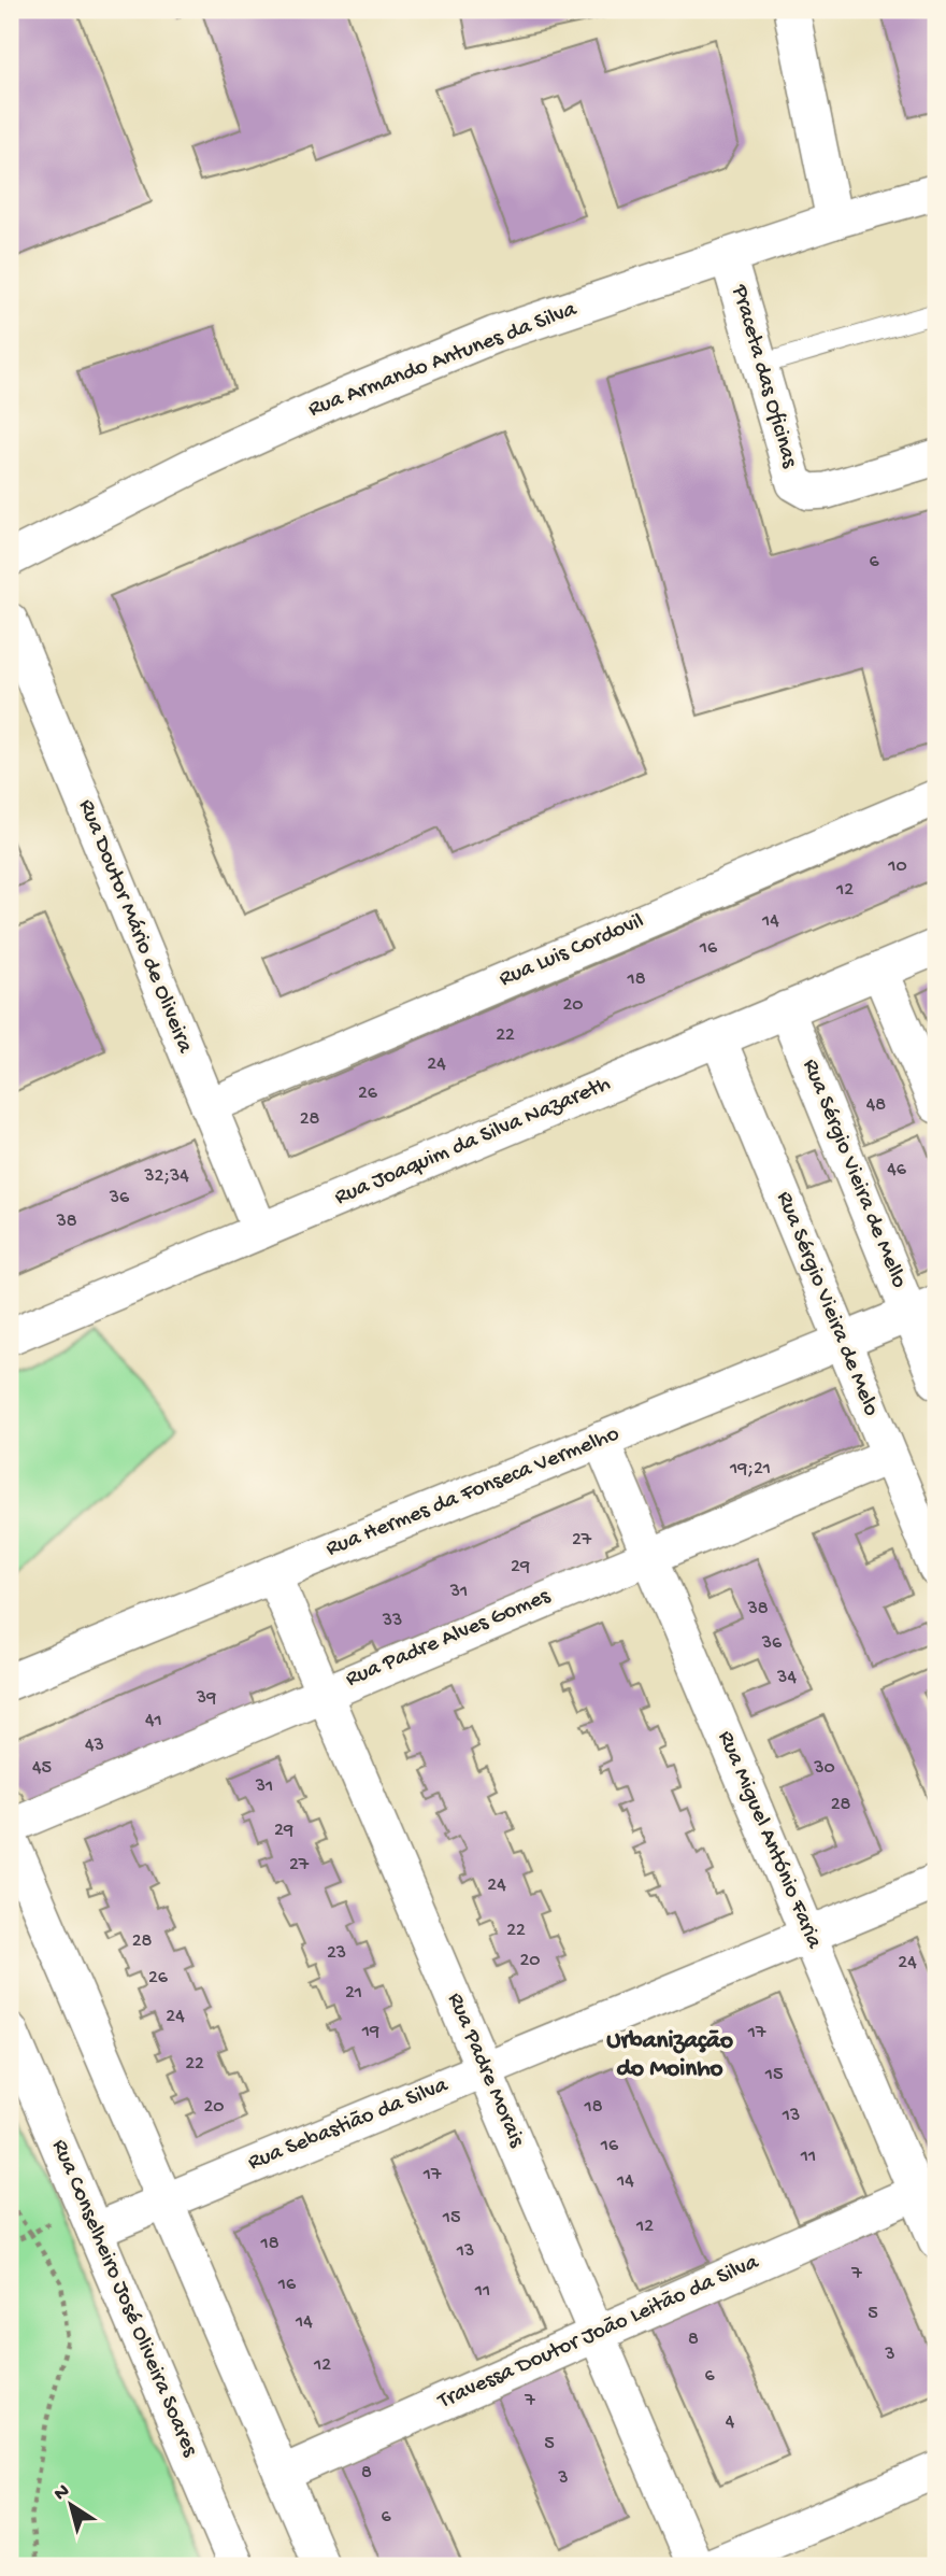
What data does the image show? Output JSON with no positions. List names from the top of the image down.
{
  "streets": {
    "street": [
      "Rua Armando Antunes da Silva",
      "Praceta das Oficinas",
      "Rua Doutor Mário de Oliveira",
      "Rua Luis Cordovil",
      "Rua Joaquim da Silva Nazareth",
      "Rua Sérgio Vieira de Mello",
      "Rua Sérgio Vieira de Melo",
      "Rua Hermes da Fonseca Vermelho",
      "Rua Padre Alves Gomes",
      "Rua Miguel António Faria",
      "Rua Padre Morais",
      "Rua Sebastião da Silva",
      "Rua Conselheiro José Oliveira Soares",
      "Travessa Doutor João Leitão da Silva"
    ]
  },
  "crossings": [
    ["Rua Armando Antunes da Silva", "Praceta das Oficinas"],
    ["Rua Doutor Mário de Oliveira", "Rua Luis Cordovil"],
    ["Rua Doutor Mário de Oliveira", "Rua Joaquim da Silva Nazareth"],
    ["Rua Joaquim da Silva Nazareth", "Rua Sérgio Vieira de Mello"],
    ["Rua Joaquim da Silva Nazareth", "Rua Sérgio Vieira de Melo"],
    ["Rua Sérgio Vieira de Mello", "Rua Hermes da Fonseca Vermelho"],
    ["Rua Sérgio Vieira de Melo", "Rua Hermes da Fonseca Vermelho"],
    ["Rua Sérgio Vieira de Melo", "Rua Padre Alves Gomes"],
    ["Rua Hermes da Fonseca Vermelho", "Rua Miguel António Faria"],
    ["Rua Hermes da Fonseca Vermelho", "Rua Padre Morais"],
    ["Rua Padre Alves Gomes", "Rua Miguel António Faria"],
    ["Rua Padre Alves Gomes", "Rua Padre Morais"],
    ["Rua Miguel António Faria", "Rua Sebastião da Silva"],
    ["Rua Miguel António Faria", "Travessa Doutor João Leitão da Silva"],
    ["Rua Padre Morais", "Rua Sebastião da Silva"],
    ["Rua Padre Morais", "Travessa Doutor João Leitão da Silva"],
    ["Rua Sebastião da Silva", "Rua Conselheiro José Oliveira Soares"]
  ],
  "districts": ["Urbanização do Moinho"],
  "house_numbers": [
    "6",
    "10",
    "12",
    "14",
    "16",
    "18",
    "20",
    "22",
    "24",
    "26",
    "48",
    "28",
    "46",
    "32;34",
    "36",
    "38",
    "19;21",
    "27",
    "29",
    "31",
    "38",
    "33",
    "36",
    "34",
    "39",
    "41",
    "43",
    "45",
    "30",
    "31",
    "28",
    "29",
    "27",
    "24",
    "22",
    "28",
    "23",
    "20",
    "24",
    "26",
    "21",
    "24",
    "19",
    "17",
    "22",
    "15",
    "20",
    "18",
    "13",
    "16",
    "11",
    "17",
    "14",
    "15",
    "12",
    "18",
    "13",
    "7",
    "16",
    "11",
    "5",
    "14",
    "8",
    "3",
    "12",
    "6",
    "7",
    "4",
    "5",
    "8",
    "3",
    "6"
  ],
  "north": "top left"
}
